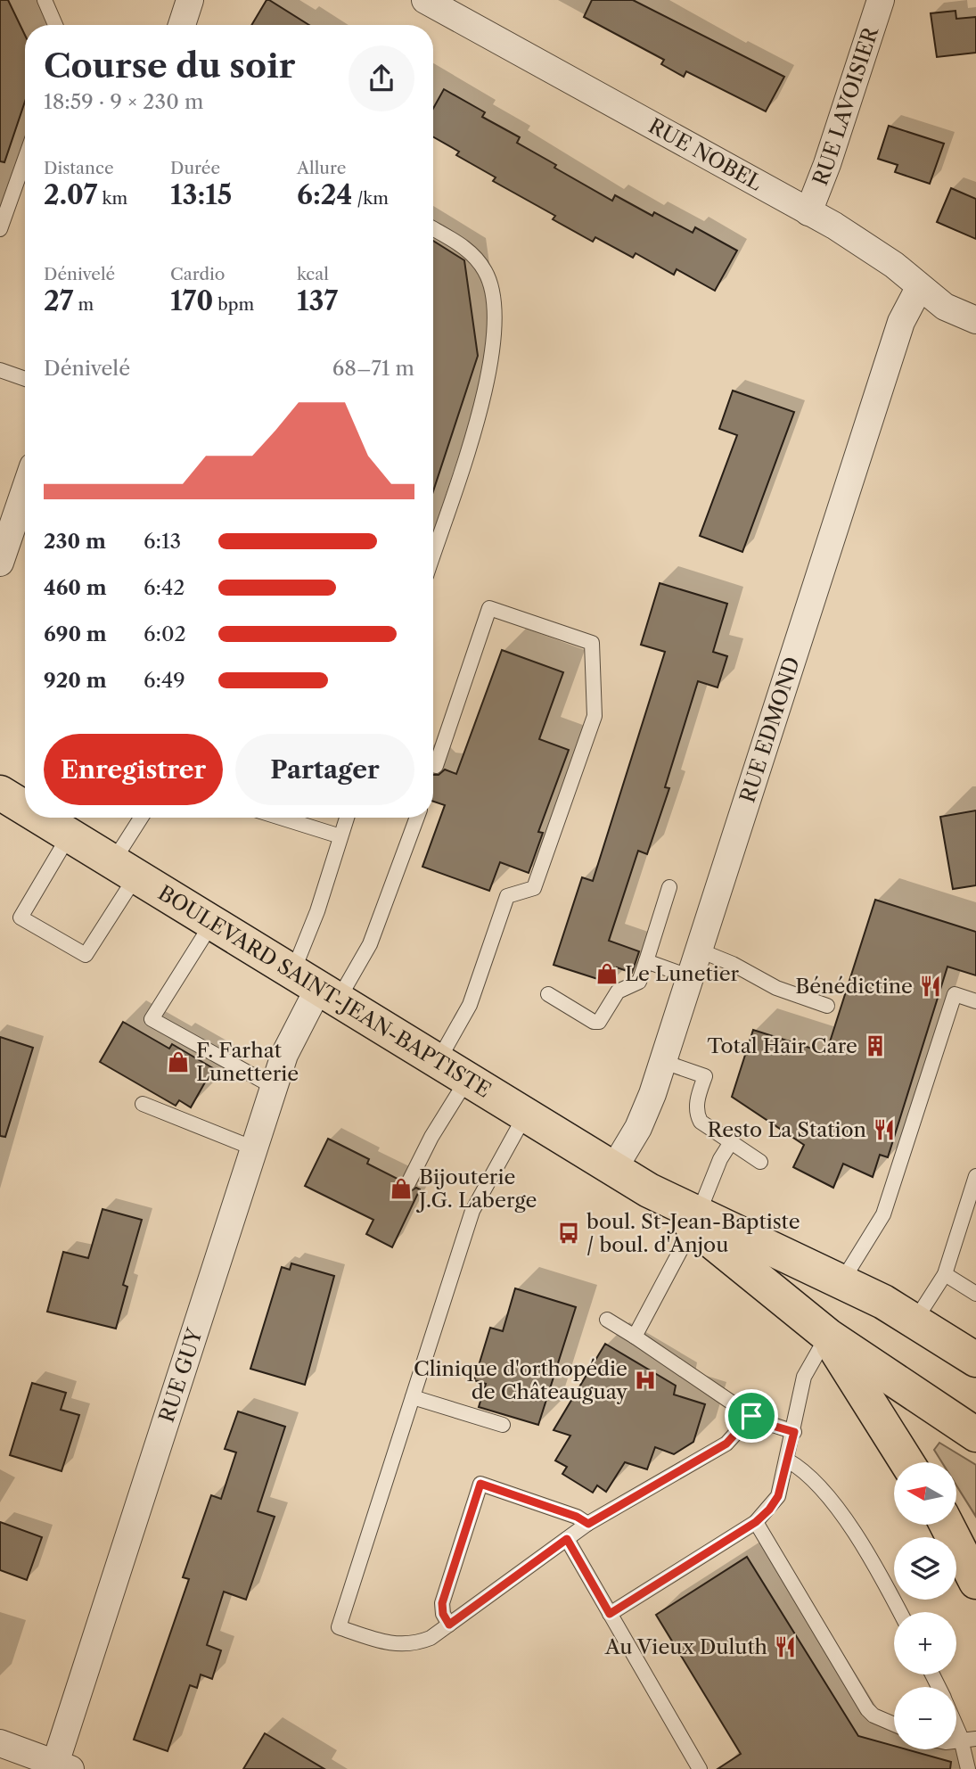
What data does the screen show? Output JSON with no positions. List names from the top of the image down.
{
  "streets": {
    "highway": ["BOULEVARD SAINT-JEAN-BAPTISTE"],
    "street": [
      "RUE LAVOISIER",
      "RUE NOBEL",
      "RUE EDMOND",
      "RUE GUY"
    ]
  },
  "crossings": [
    ["RUE LAVOISIER", "RUE NOBEL"],
    ["RUE NOBEL", "RUE EDMOND"],
    ["RUE EDMOND", "BOULEVARD SAINT-JEAN-BAPTISTE"],
    ["BOULEVARD SAINT-JEAN-BAPTISTE", "RUE GUY"]
  ],
  "places": {
    "shop": ["Le Lunetier", "F. Farhat Lunetterie", "Bijouterie J.G. Laberge"],
    "restaurant": ["Bénédictine", "Resto La Station", "Au Vieux Duluth"],
    "building": ["Total Hair Care"],
    "bus stop": ["boul. St-Jean-Baptiste / boul. d'Anjou"],
    "hospital": ["Clinique d'orthopédie de Châteauguay"]
  },
  "north": "left",
  "page": {
    "heading": ["Course du soir", "18:59 · 9 × 230 m"],
    "stats": [
      ["Distance", "2.07 km"],
      ["Durée", "13:15"],
      ["Allure", "6:24 /km"],
      ["Dénivelé", "27 m"],
      ["Cardio", "170 bpm"],
      ["kcal", "137"]
    ],
    "chart": ["Dénivelé", "68–71 m"],
    "list": [
      {
        "name": "230 m",
        "note": "6:13"
      },
      {
        "name": "460 m",
        "note": "6:42"
      },
      {
        "name": "690 m",
        "note": "6:02"
      },
      {
        "name": "920 m",
        "note": "6:49"
      }
    ],
    "buttons": ["Enregistrer", "Partager"],
    "map_buttons": ["+", "−"]
  }
}
